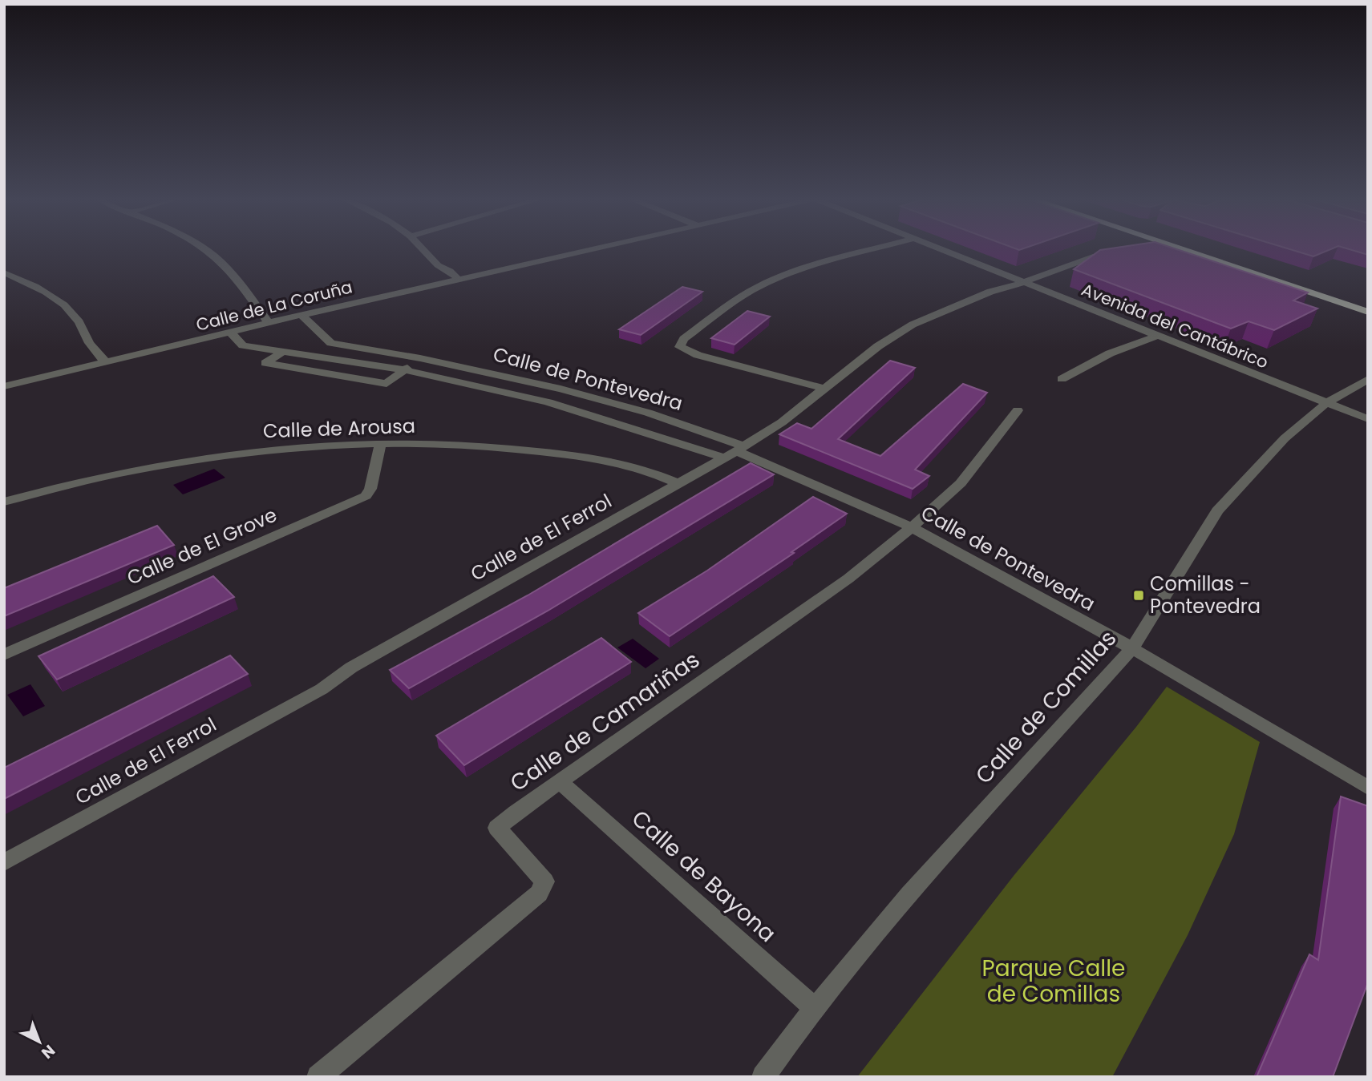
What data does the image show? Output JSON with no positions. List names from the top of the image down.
{
  "streets": {
    "street": [
      "Calle de La Coruña",
      "Avenida del Cantábrico",
      "Calle de Pontevedra",
      "Calle de Arousa",
      "Calle de El Ferrol",
      "Calle de El Grove",
      "Calle de Comillas",
      "Calle de Camariñas",
      "Calle de Bayona"
    ]
  },
  "crossings": [
    ["Calle de La Coruña", "Calle de Pontevedra"],
    ["Avenida del Cantábrico", "Calle de El Ferrol"],
    ["Avenida del Cantábrico", "Calle de Comillas"],
    ["Calle de Pontevedra", "Calle de El Ferrol"],
    ["Calle de Pontevedra", "Calle de Comillas"],
    ["Calle de Pontevedra", "Calle de Camariñas"],
    ["Calle de Arousa", "Calle de El Ferrol"],
    ["Calle de Arousa", "Calle de El Grove"],
    ["Calle de Comillas", "Calle de Bayona"],
    ["Calle de Camariñas", "Calle de Bayona"]
  ],
  "parks": ["Parque Calle de Comillas"],
  "places": {
    "transit": ["Comillas - Pontevedra"]
  },
  "north": "bottom right"
}
